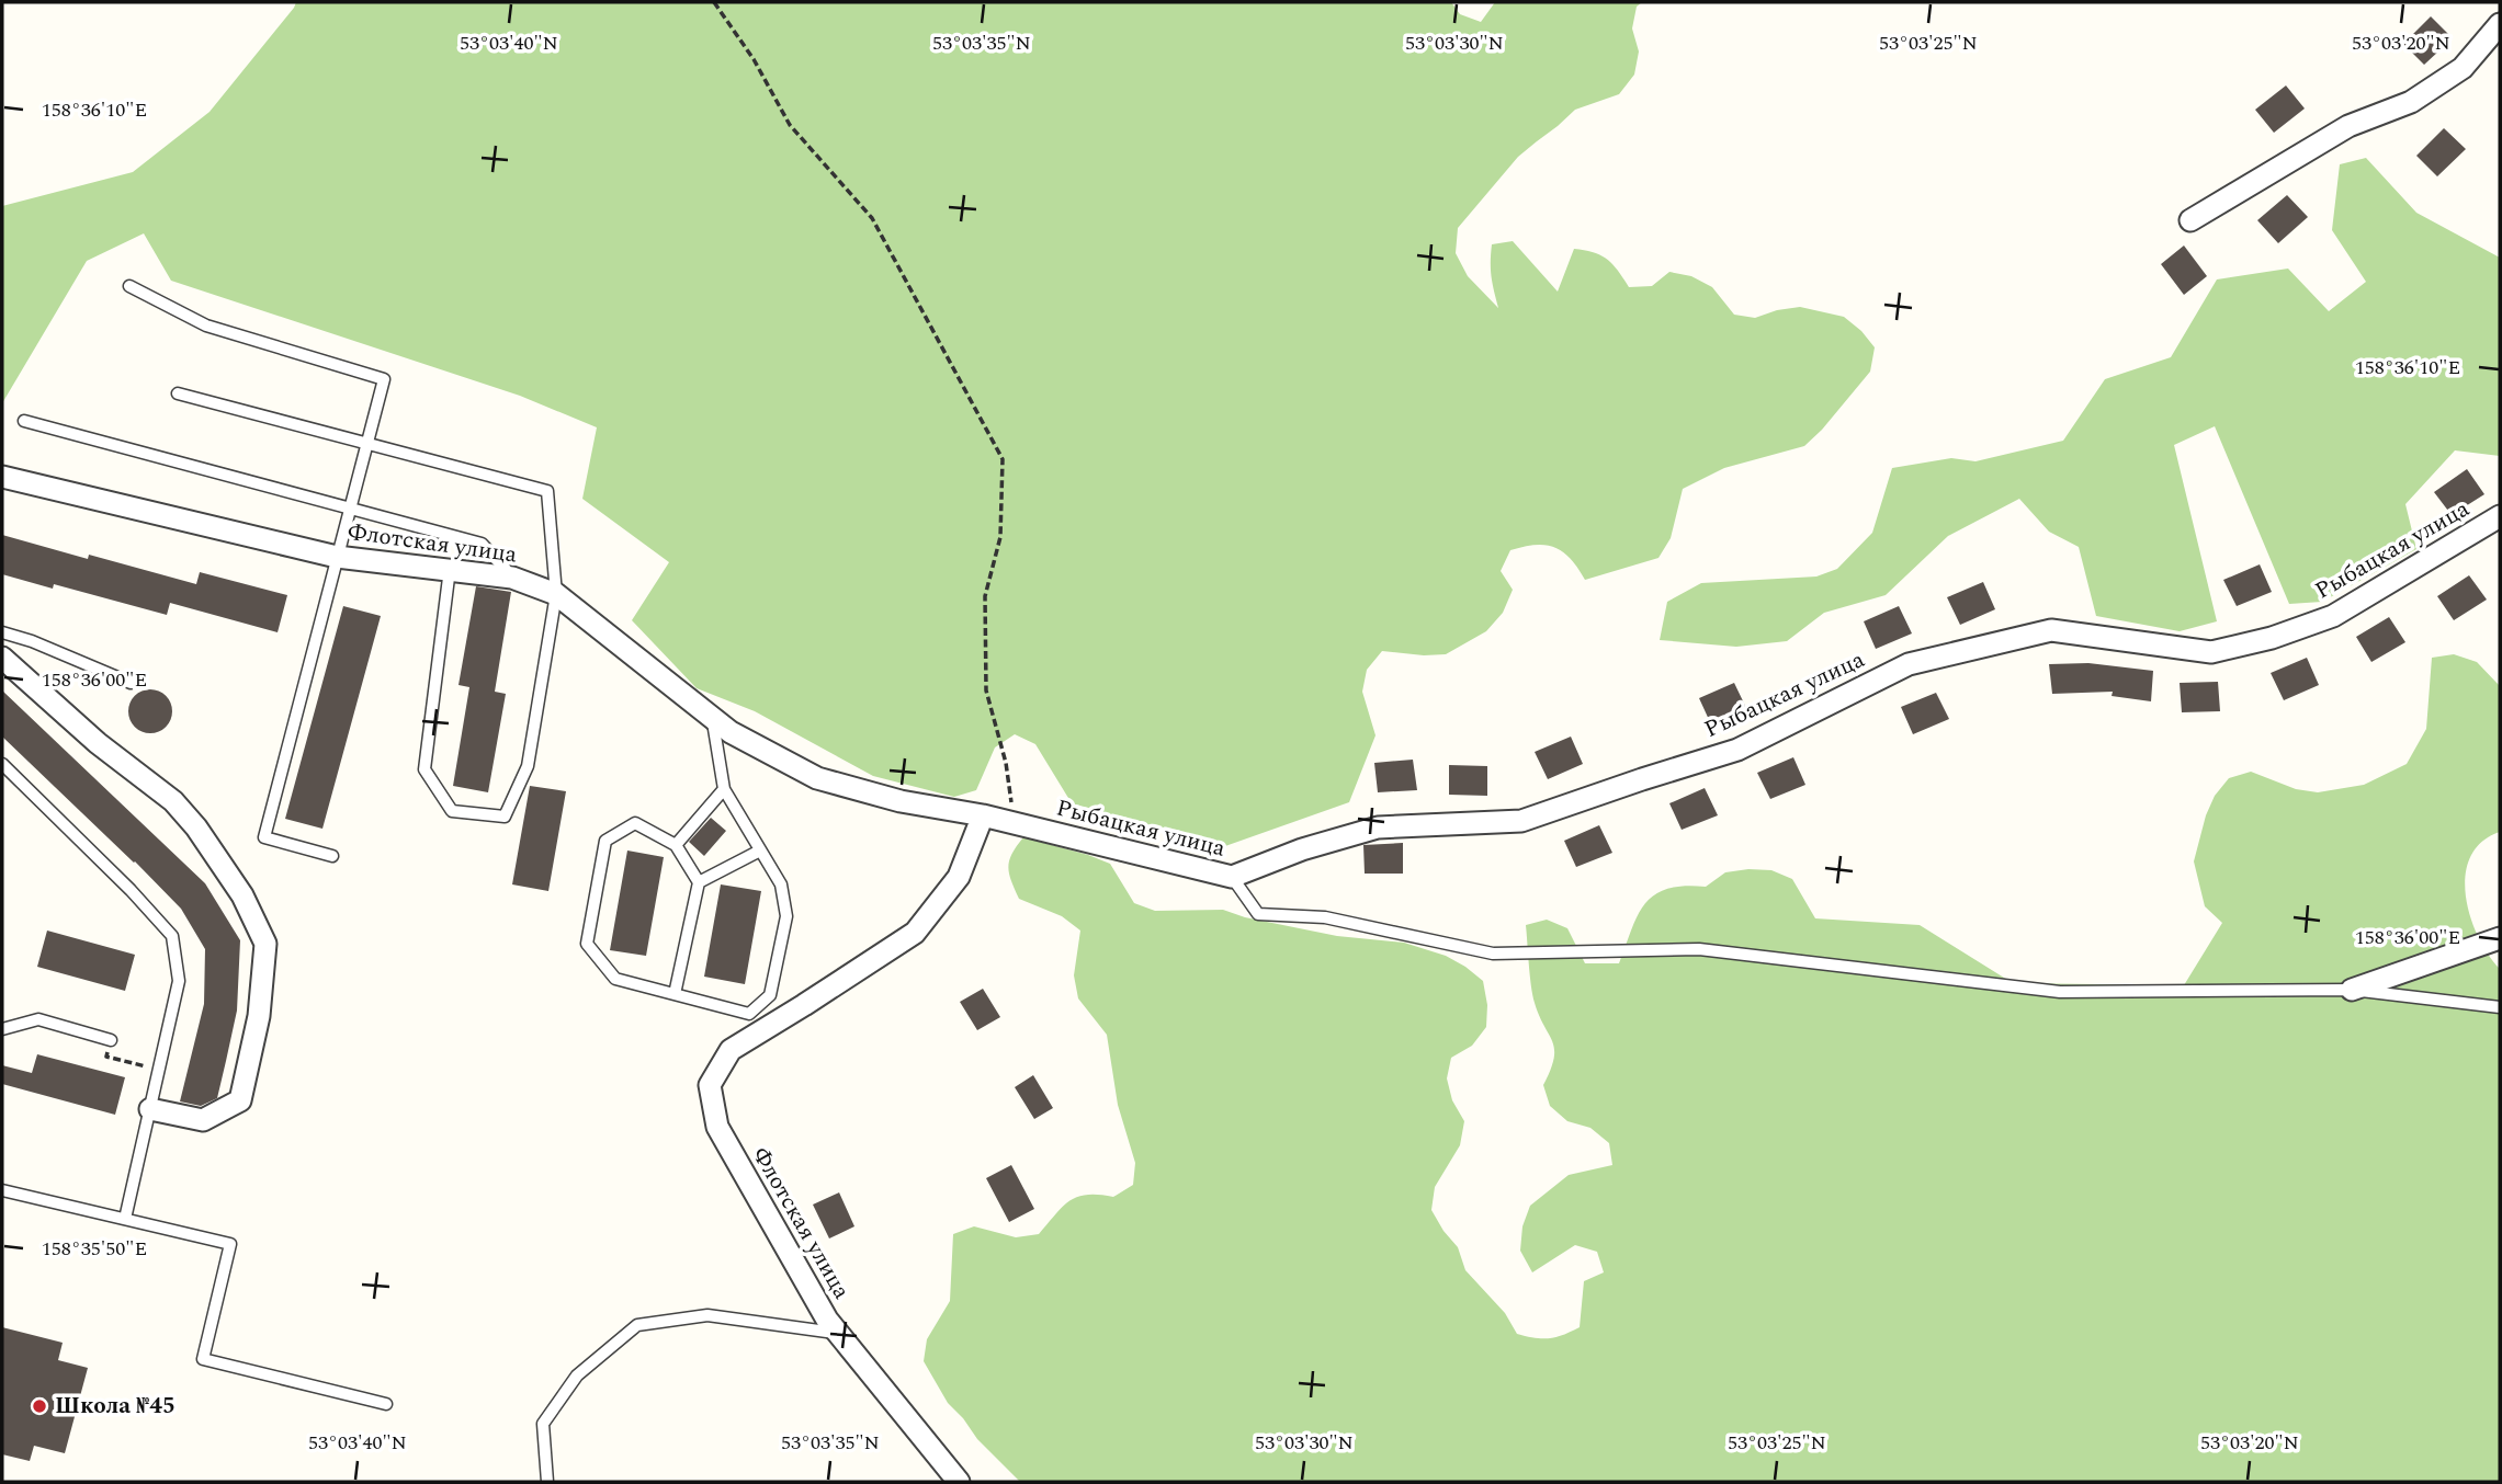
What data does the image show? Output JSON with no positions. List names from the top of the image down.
{
  "streets": {
    "street": ["Флотская улица", "Рыбацкая улица"]
  },
  "crossings": [
    ["Флотская улица", "Рыбацкая улица"]
  ],
  "places": ["Школа №45"],
  "coordinates": [
    "53°03'40\"N",
    "53°03'35\"N",
    "53°03'30\"N",
    "53°03'25\"N",
    "53°03'20\"N",
    "158°36'10\"E",
    "158°36'00\"E",
    "158°35'50\"E"
  ]
}
